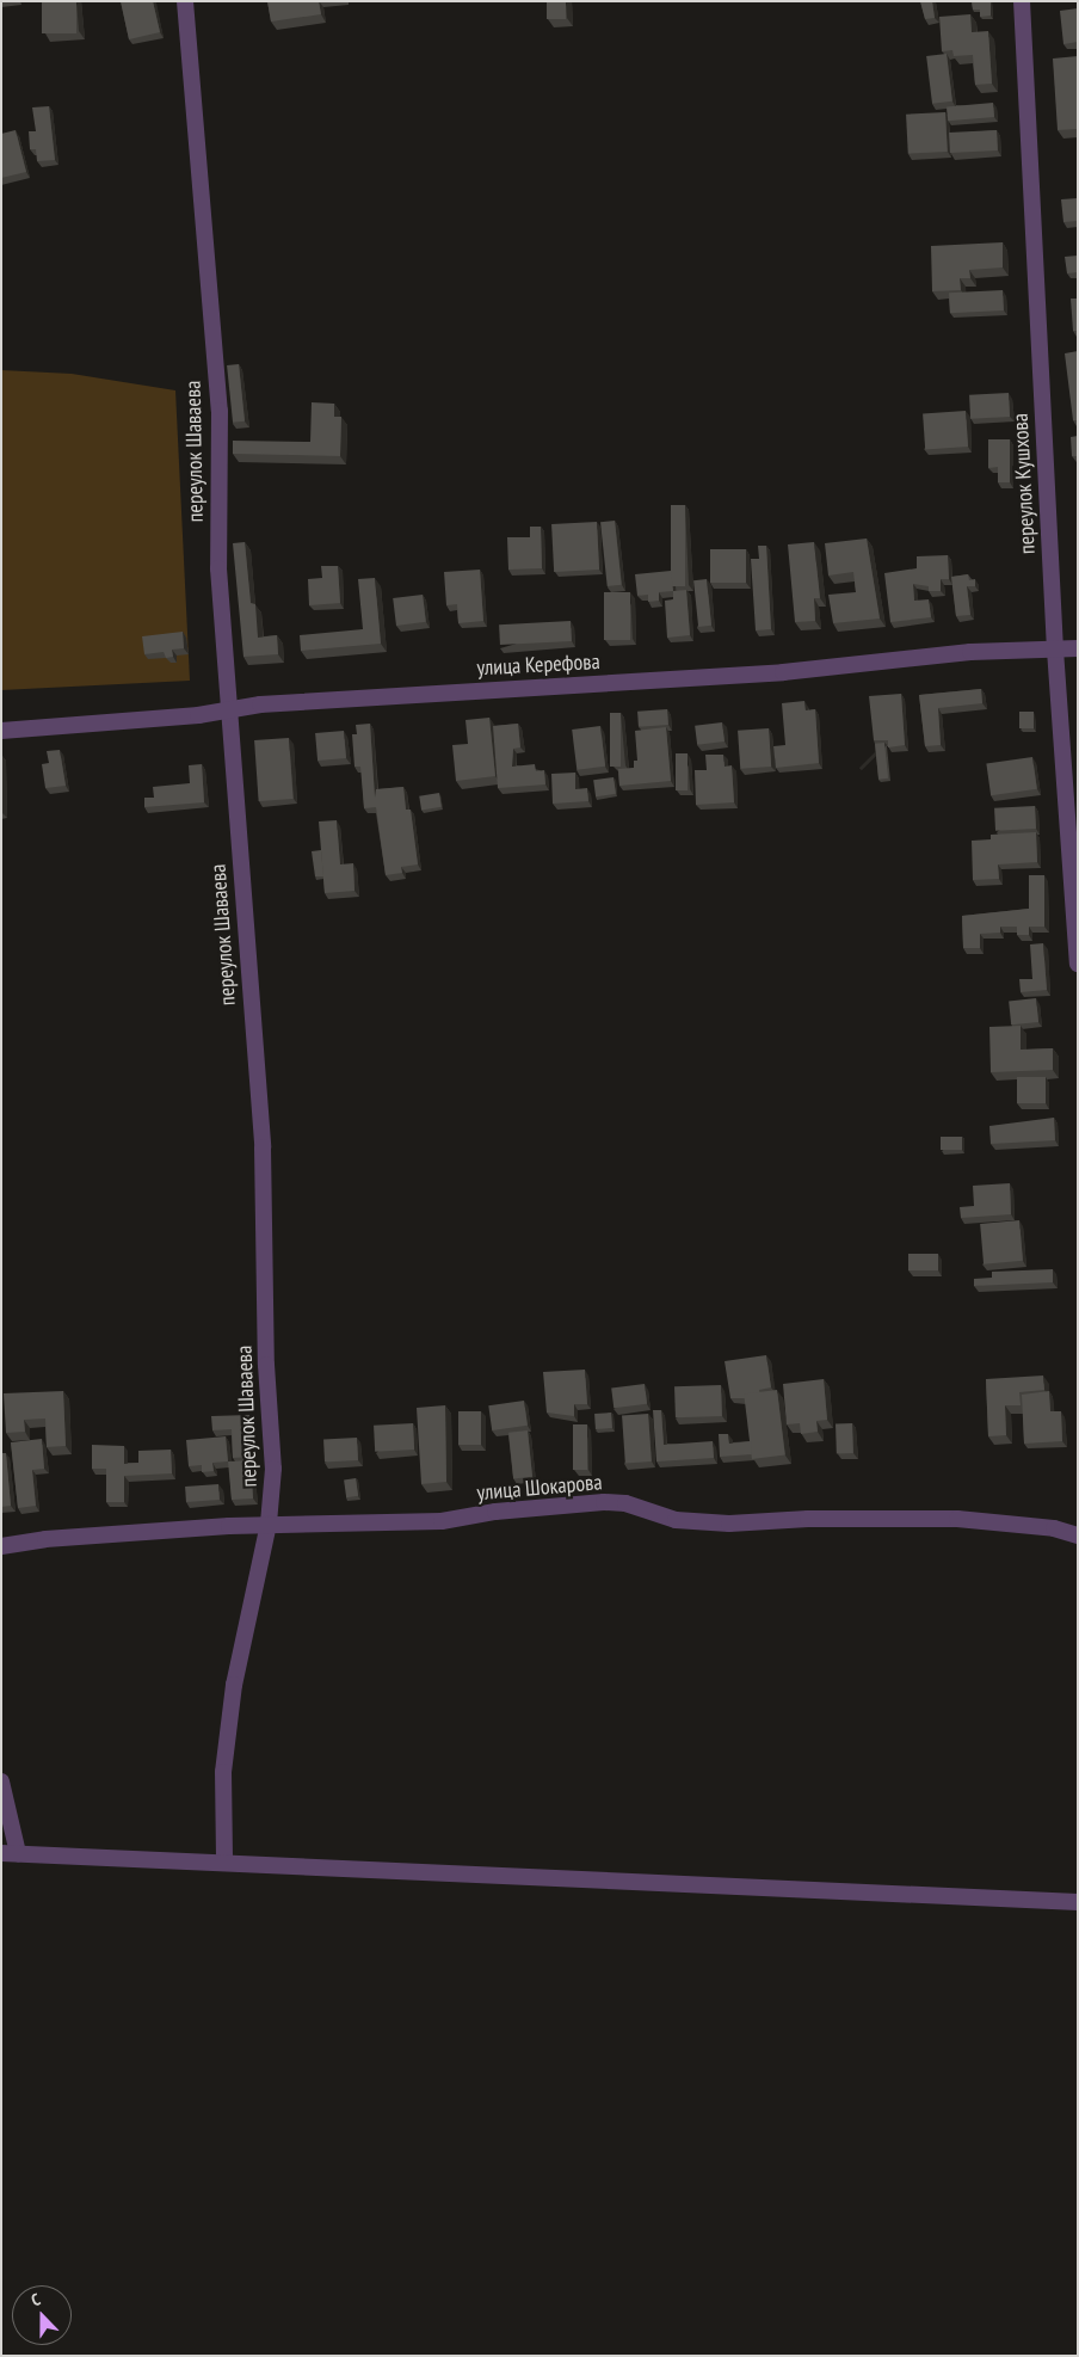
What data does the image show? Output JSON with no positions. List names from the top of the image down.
{
  "streets": {
    "street": [
      "переулок Шаваева",
      "переулок Кушхова",
      "улица Керефова",
      "улица Шокарова"
    ]
  },
  "crossings": [
    ["переулок Шаваева", "улица Керефова"],
    ["переулок Шаваева", "улица Шокарова"],
    ["переулок Кушхова", "улица Керефова"]
  ],
  "north": "top"
}
